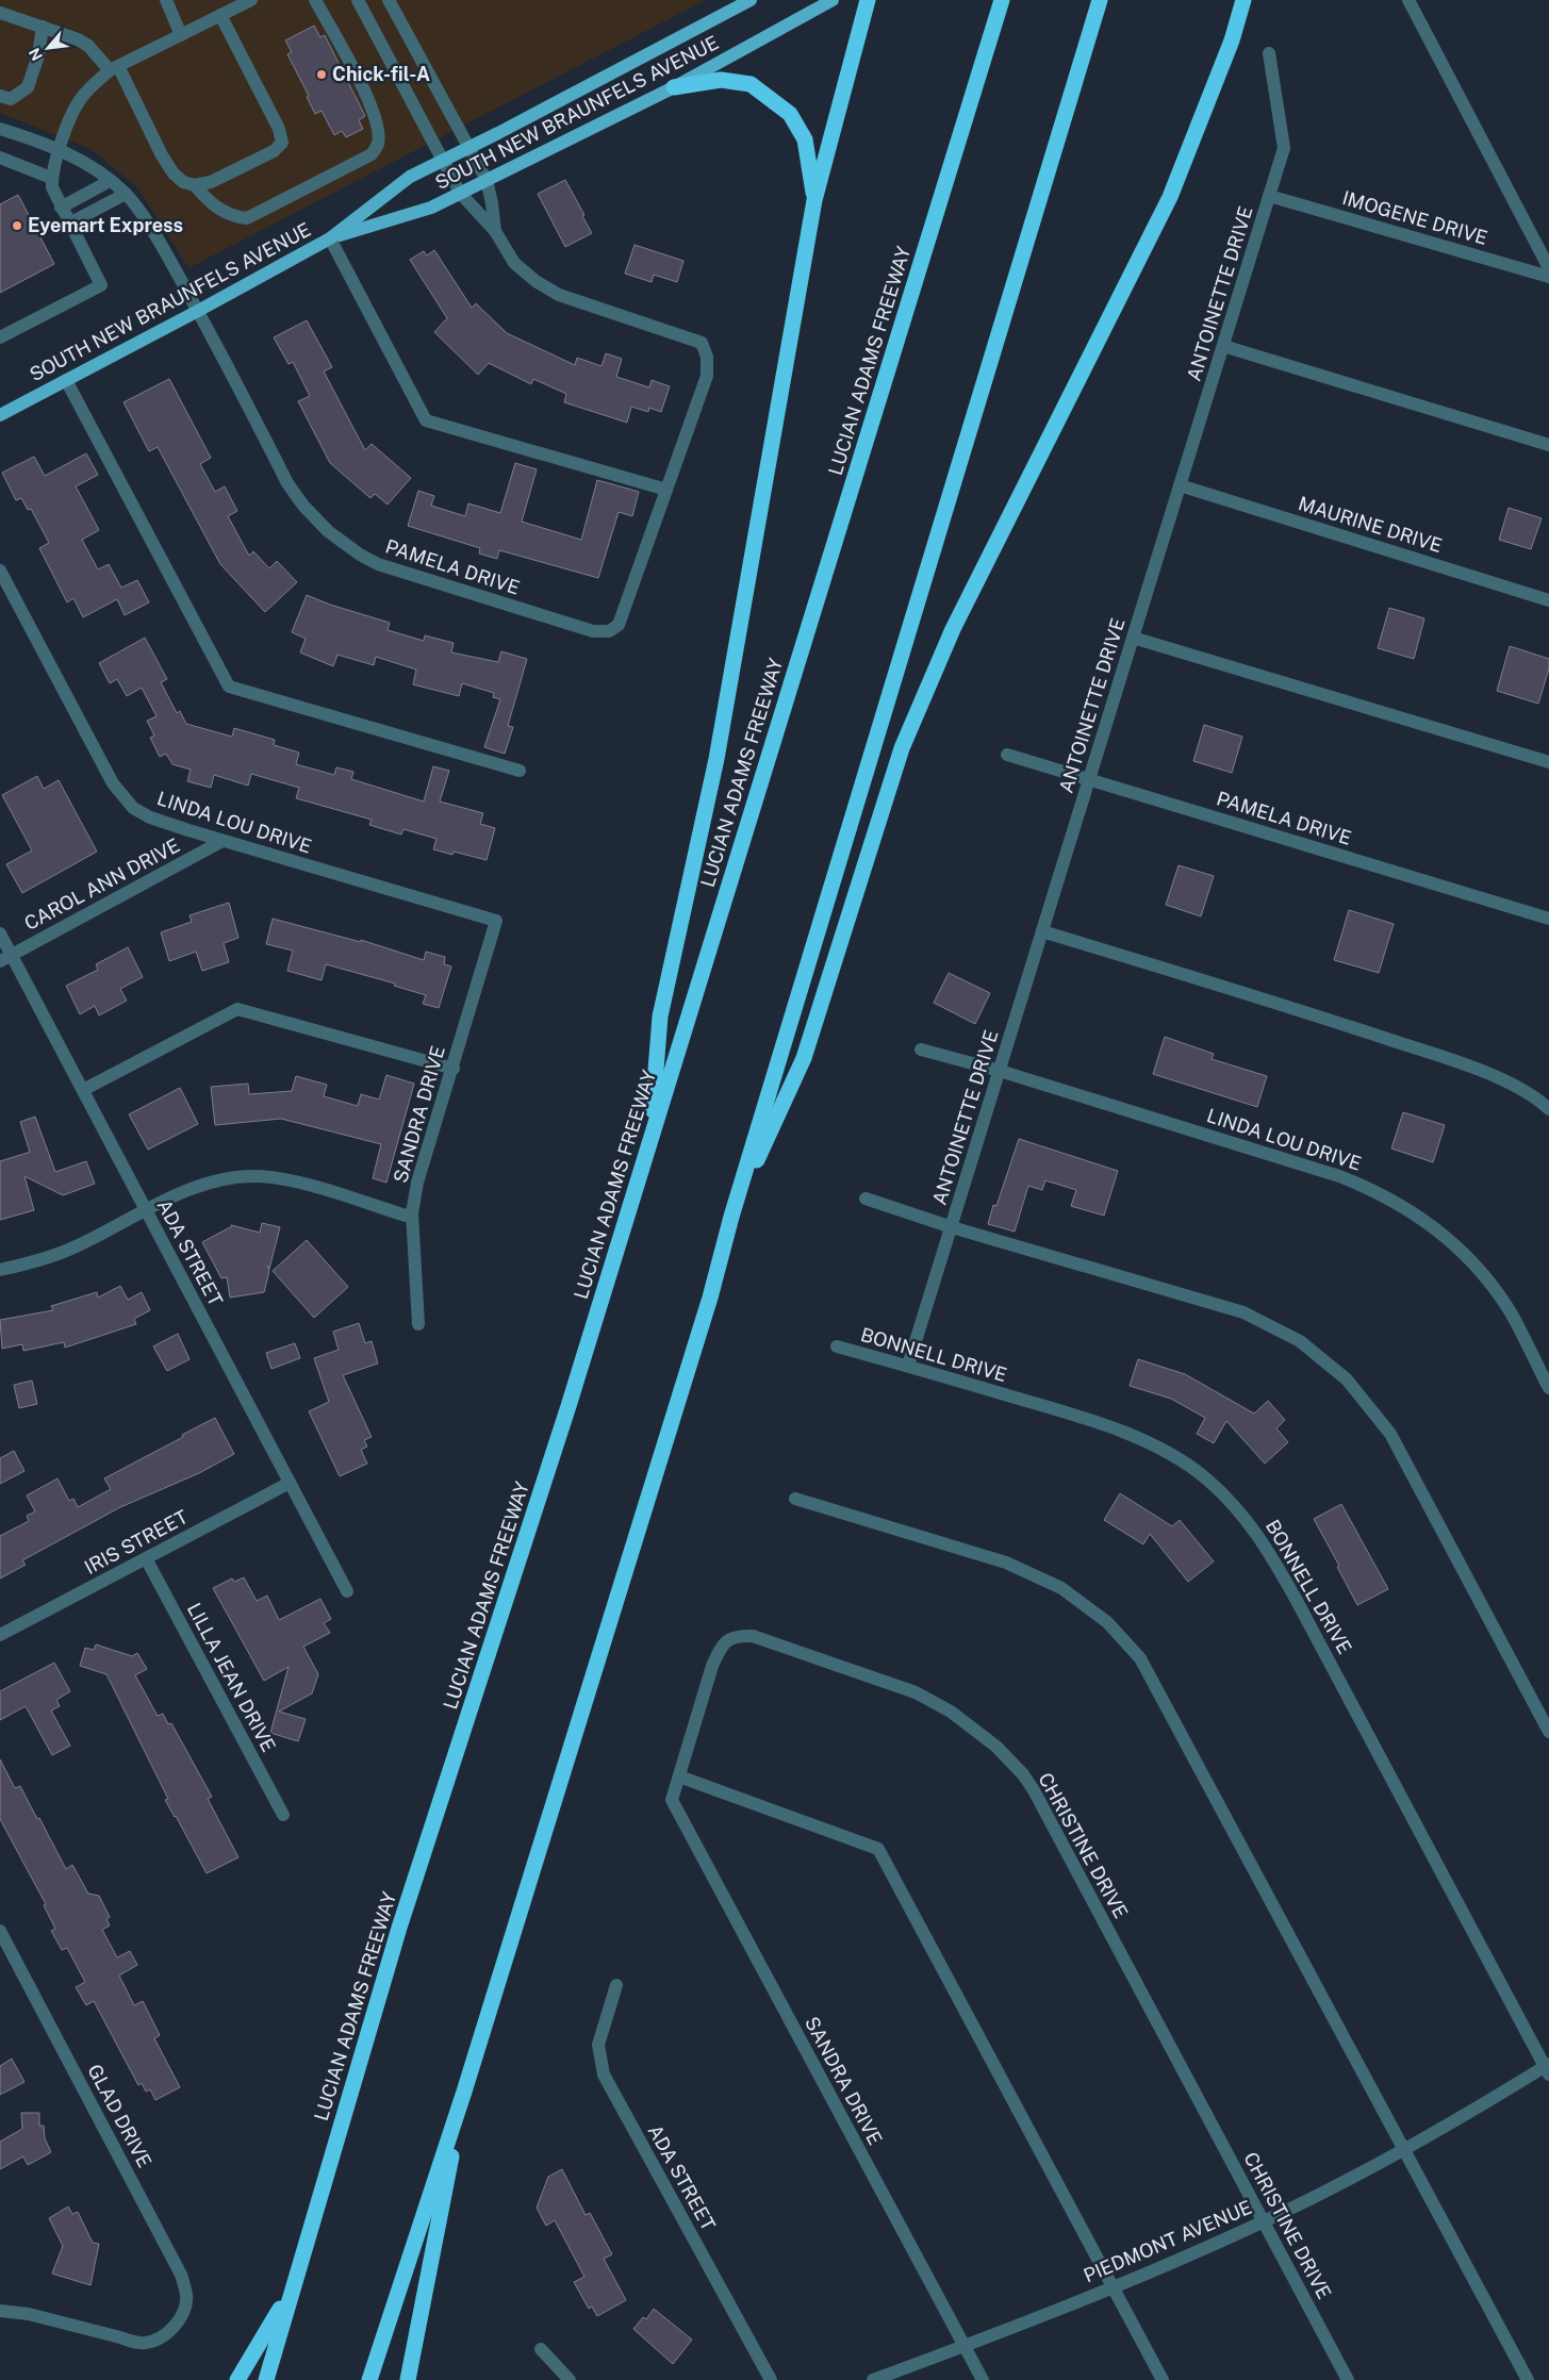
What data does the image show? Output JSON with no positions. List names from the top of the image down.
{
  "streets": {
    "highway": ["LUCIAN ADAMS FREEWAY"],
    "main road": ["SOUTH NEW BRAUNFELS AVENUE"],
    "street": [
      "IMOGENE DRIVE",
      "ANTOINETTE DRIVE",
      "MAURINE DRIVE",
      "PAMELA DRIVE",
      "LINDA LOU DRIVE",
      "CAROL ANN DRIVE",
      "SANDRA DRIVE",
      "ADA STREET",
      "BONNELL DRIVE",
      "IRIS STREET",
      "LILLA JEAN DRIVE",
      "CHRISTINE DRIVE",
      "GLAD DRIVE",
      "PIEDMONT AVENUE"
    ]
  },
  "crossings": [
    ["SOUTH NEW BRAUNFELS AVENUE", "PAMELA DRIVE"],
    ["IMOGENE DRIVE", "ANTOINETTE DRIVE"],
    ["ANTOINETTE DRIVE", "MAURINE DRIVE"],
    ["ANTOINETTE DRIVE", "PAMELA DRIVE"],
    ["ANTOINETTE DRIVE", "LINDA LOU DRIVE"],
    ["ANTOINETTE DRIVE", "BONNELL DRIVE"],
    ["LINDA LOU DRIVE", "CAROL ANN DRIVE"],
    ["LINDA LOU DRIVE", "SANDRA DRIVE"],
    ["CAROL ANN DRIVE", "ADA STREET"],
    ["SANDRA DRIVE", "CHRISTINE DRIVE"],
    ["SANDRA DRIVE", "PIEDMONT AVENUE"],
    ["ADA STREET", "IRIS STREET"],
    ["BONNELL DRIVE", "PIEDMONT AVENUE"],
    ["IRIS STREET", "LILLA JEAN DRIVE"],
    ["CHRISTINE DRIVE", "PIEDMONT AVENUE"]
  ],
  "places": ["Chick-fil-A", "Eyemart Express"],
  "north": "bottom left"
}
